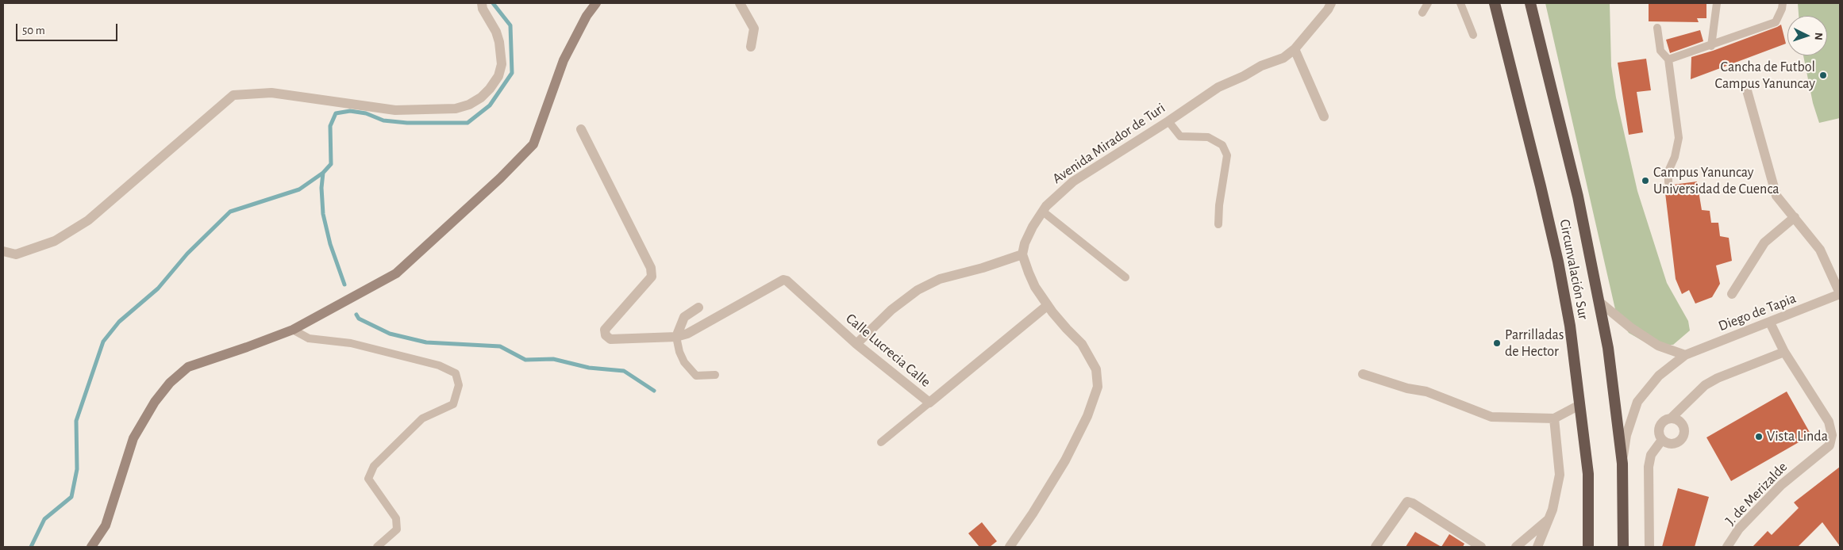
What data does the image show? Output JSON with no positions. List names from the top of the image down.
{
  "streets": {
    "highway": ["Circunvalación Sur"],
    "street": [
      "Avenida Mirador de Turi",
      "Diego de Tapia",
      "Calle Lucrecia Calle",
      "J. de Merizalde"
    ]
  },
  "crossings": [
    ["Circunvalación Sur", "Diego de Tapia"],
    ["Diego de Tapia", "J. de Merizalde"]
  ],
  "places": [
    "Cancha de Futbol Campus Yanuncay",
    "Campus Yanuncay Universidad de Cuenca",
    "Parrilladas de Hector",
    "Vista Linda"
  ],
  "scale_bar": "50 m",
  "north": "right"
}
